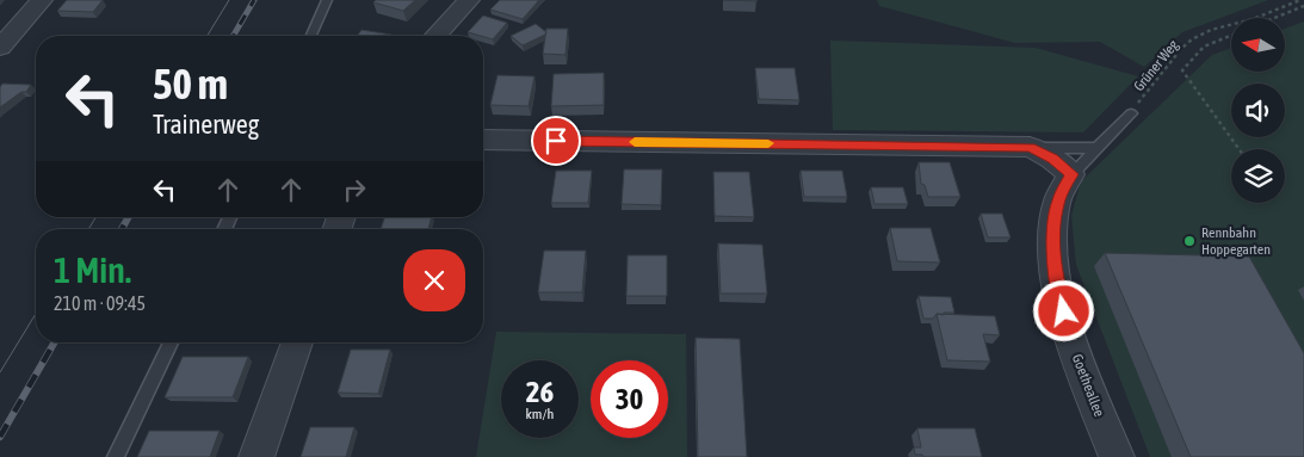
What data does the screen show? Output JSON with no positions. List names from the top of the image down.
{
  "streets": {
    "street": ["Goetheallee"],
    "path": ["Grüner Weg"]
  },
  "places": ["Rennbahn Hoppegarten"],
  "north": "left",
  "page": {
    "turn": ["50 m", "Trainerweg"],
    "heading": ["1 Min.", "210 m · 09:45"],
    "speed": "26 km/h",
    "limit": "30"
  }
}
